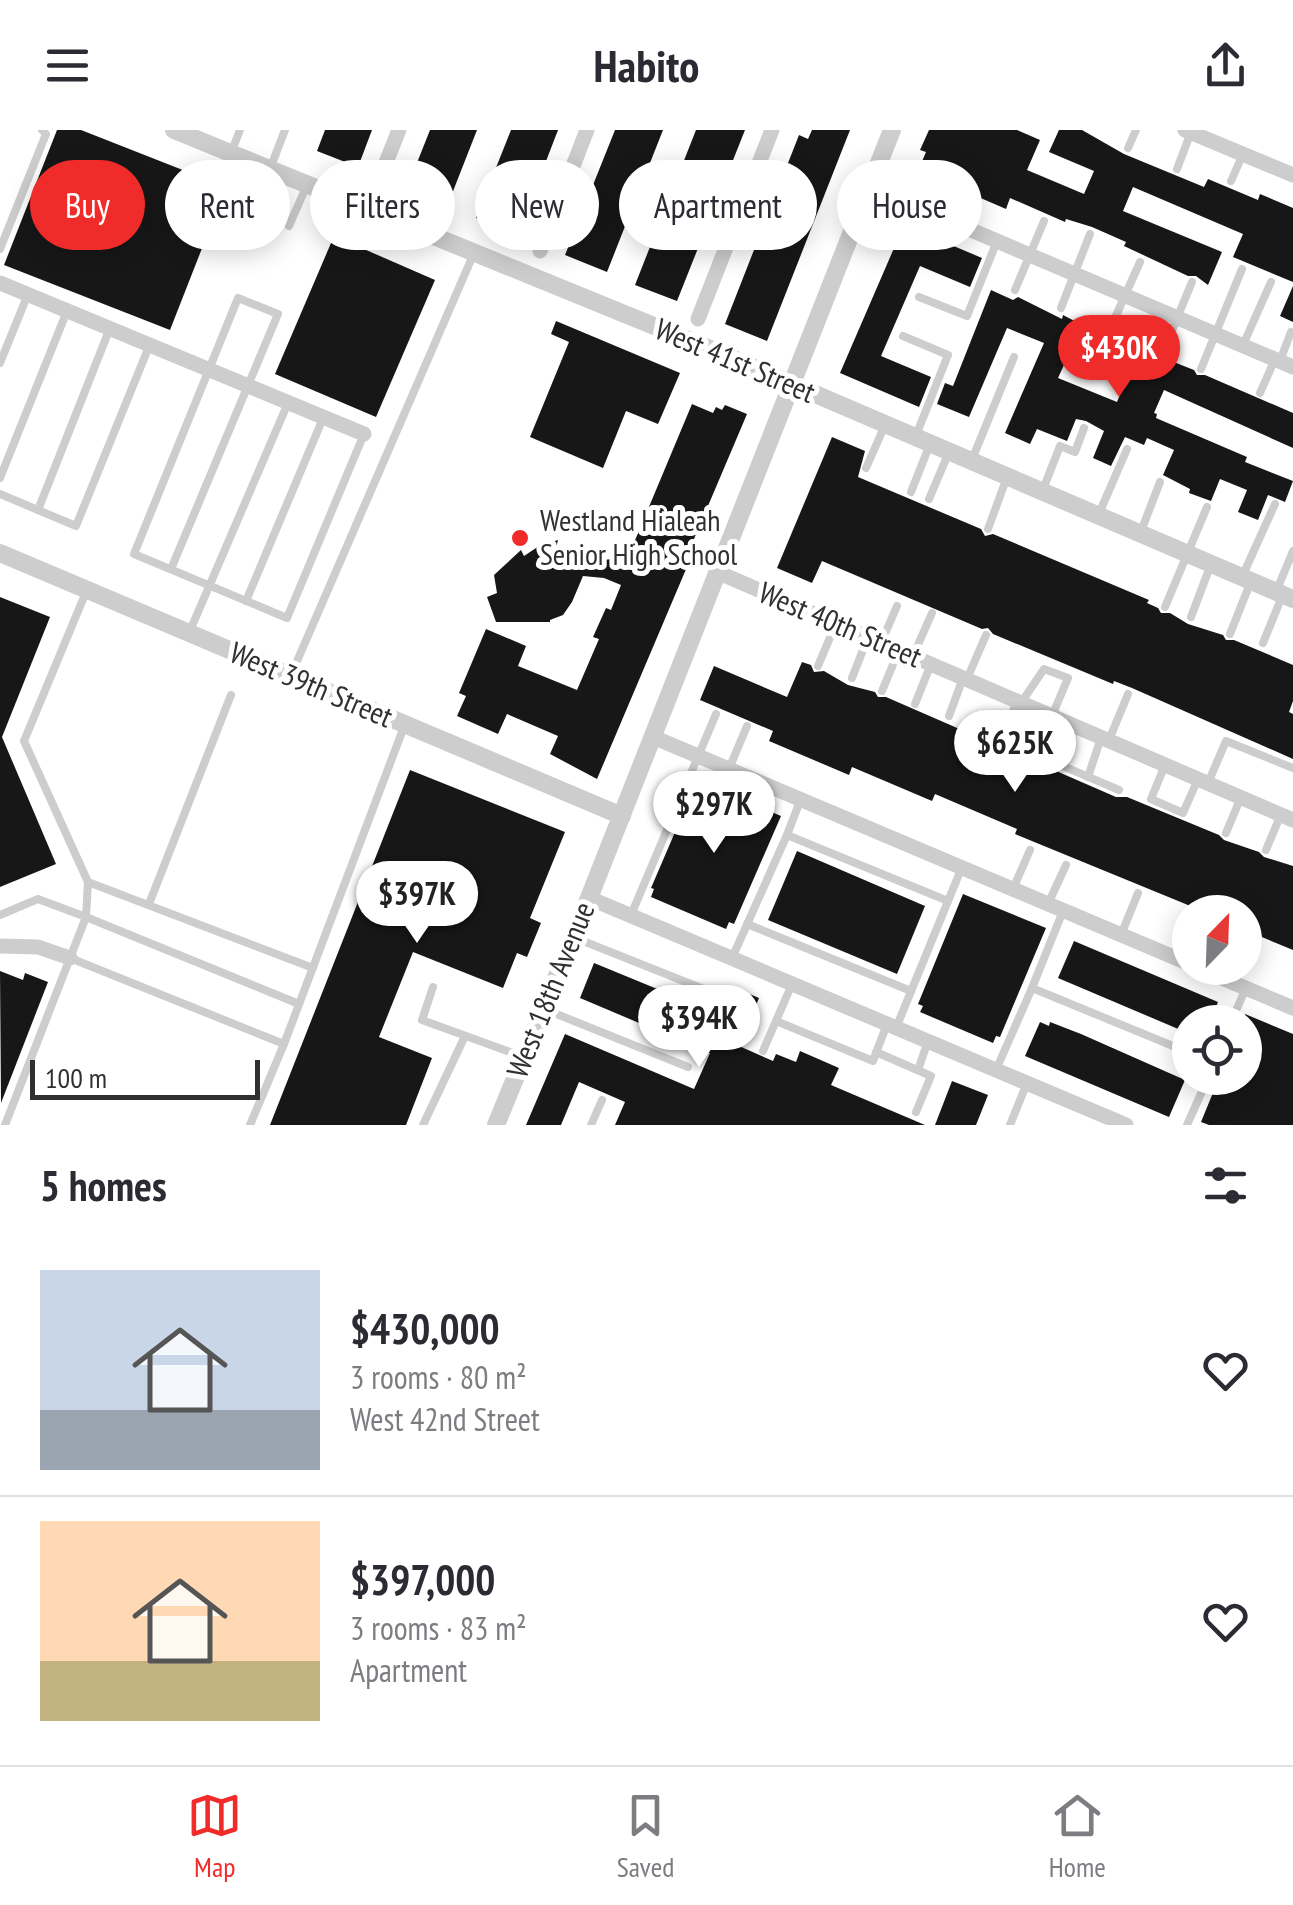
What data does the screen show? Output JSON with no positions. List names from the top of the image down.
{
  "streets": {
    "street": [
      "West 41st Street",
      "West 40th Street",
      "West 39th Street",
      "West 18th Avenue"
    ]
  },
  "crossings": [
    ["West 41st Street", "West 18th Avenue"],
    ["West 40th Street", "West 18th Avenue"],
    ["West 39th Street", "West 18th Avenue"]
  ],
  "places": ["Westland Hialeah Senior High School"],
  "scale_bar": "100 m",
  "north": "top right",
  "page": {
    "header": "Habito",
    "chip": [
      "Buy",
      "Rent",
      "Filters",
      "New",
      "Apartment",
      "House"
    ],
    "price": [
      "$430K",
      "$625K",
      "$297K",
      "$397K",
      "$394K"
    ],
    "scale": "100 m",
    "heading": "5 homes",
    "list": [
      {
        "name": "$430,000",
        "note": "3 rooms · 80 m² · West 42nd Street"
      },
      {
        "name": "$397,000",
        "note": "3 rooms · 83 m² · Apartment"
      }
    ],
    "tabs": ["Map", "Saved", "Home"]
  }
}
